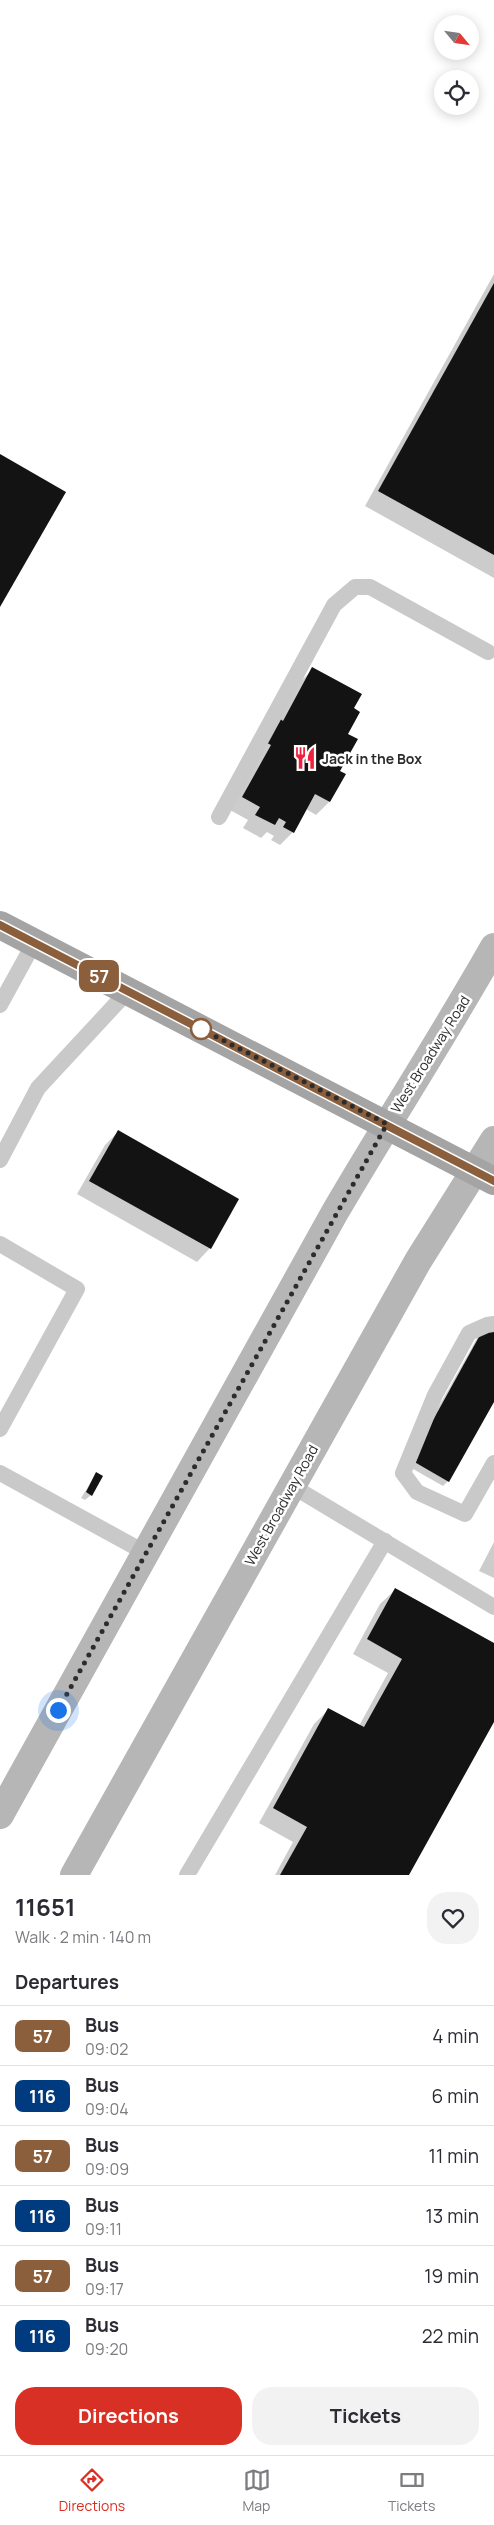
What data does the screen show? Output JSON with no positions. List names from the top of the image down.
{
  "streets": {
    "main road": ["West Broadway Road"]
  },
  "places": {
    "restaurant": ["Jack in the Box"]
  },
  "lines": ["bus line 57"],
  "north": "bottom right",
  "page": {
    "on_map": "57",
    "heading": [
      ["11651", "Walk · 2 min · 140 m"],
      "Departures"
    ],
    "list": [
      {
        "mark": "57",
        "name": "Bus",
        "note": "09:02",
        "value": "4 min"
      },
      {
        "mark": "116",
        "name": "Bus",
        "note": "09:04",
        "value": "6 min"
      },
      {
        "mark": "57",
        "name": "Bus",
        "note": "09:09",
        "value": "11 min"
      },
      {
        "mark": "116",
        "name": "Bus",
        "note": "09:11",
        "value": "13 min"
      },
      {
        "mark": "57",
        "name": "Bus",
        "note": "09:17",
        "value": "19 min"
      },
      {
        "mark": "116",
        "name": "Bus",
        "note": "09:20",
        "value": "22 min"
      }
    ],
    "buttons": ["Directions", "Tickets"],
    "tabs": ["Directions", "Map", "Tickets"]
  }
}
